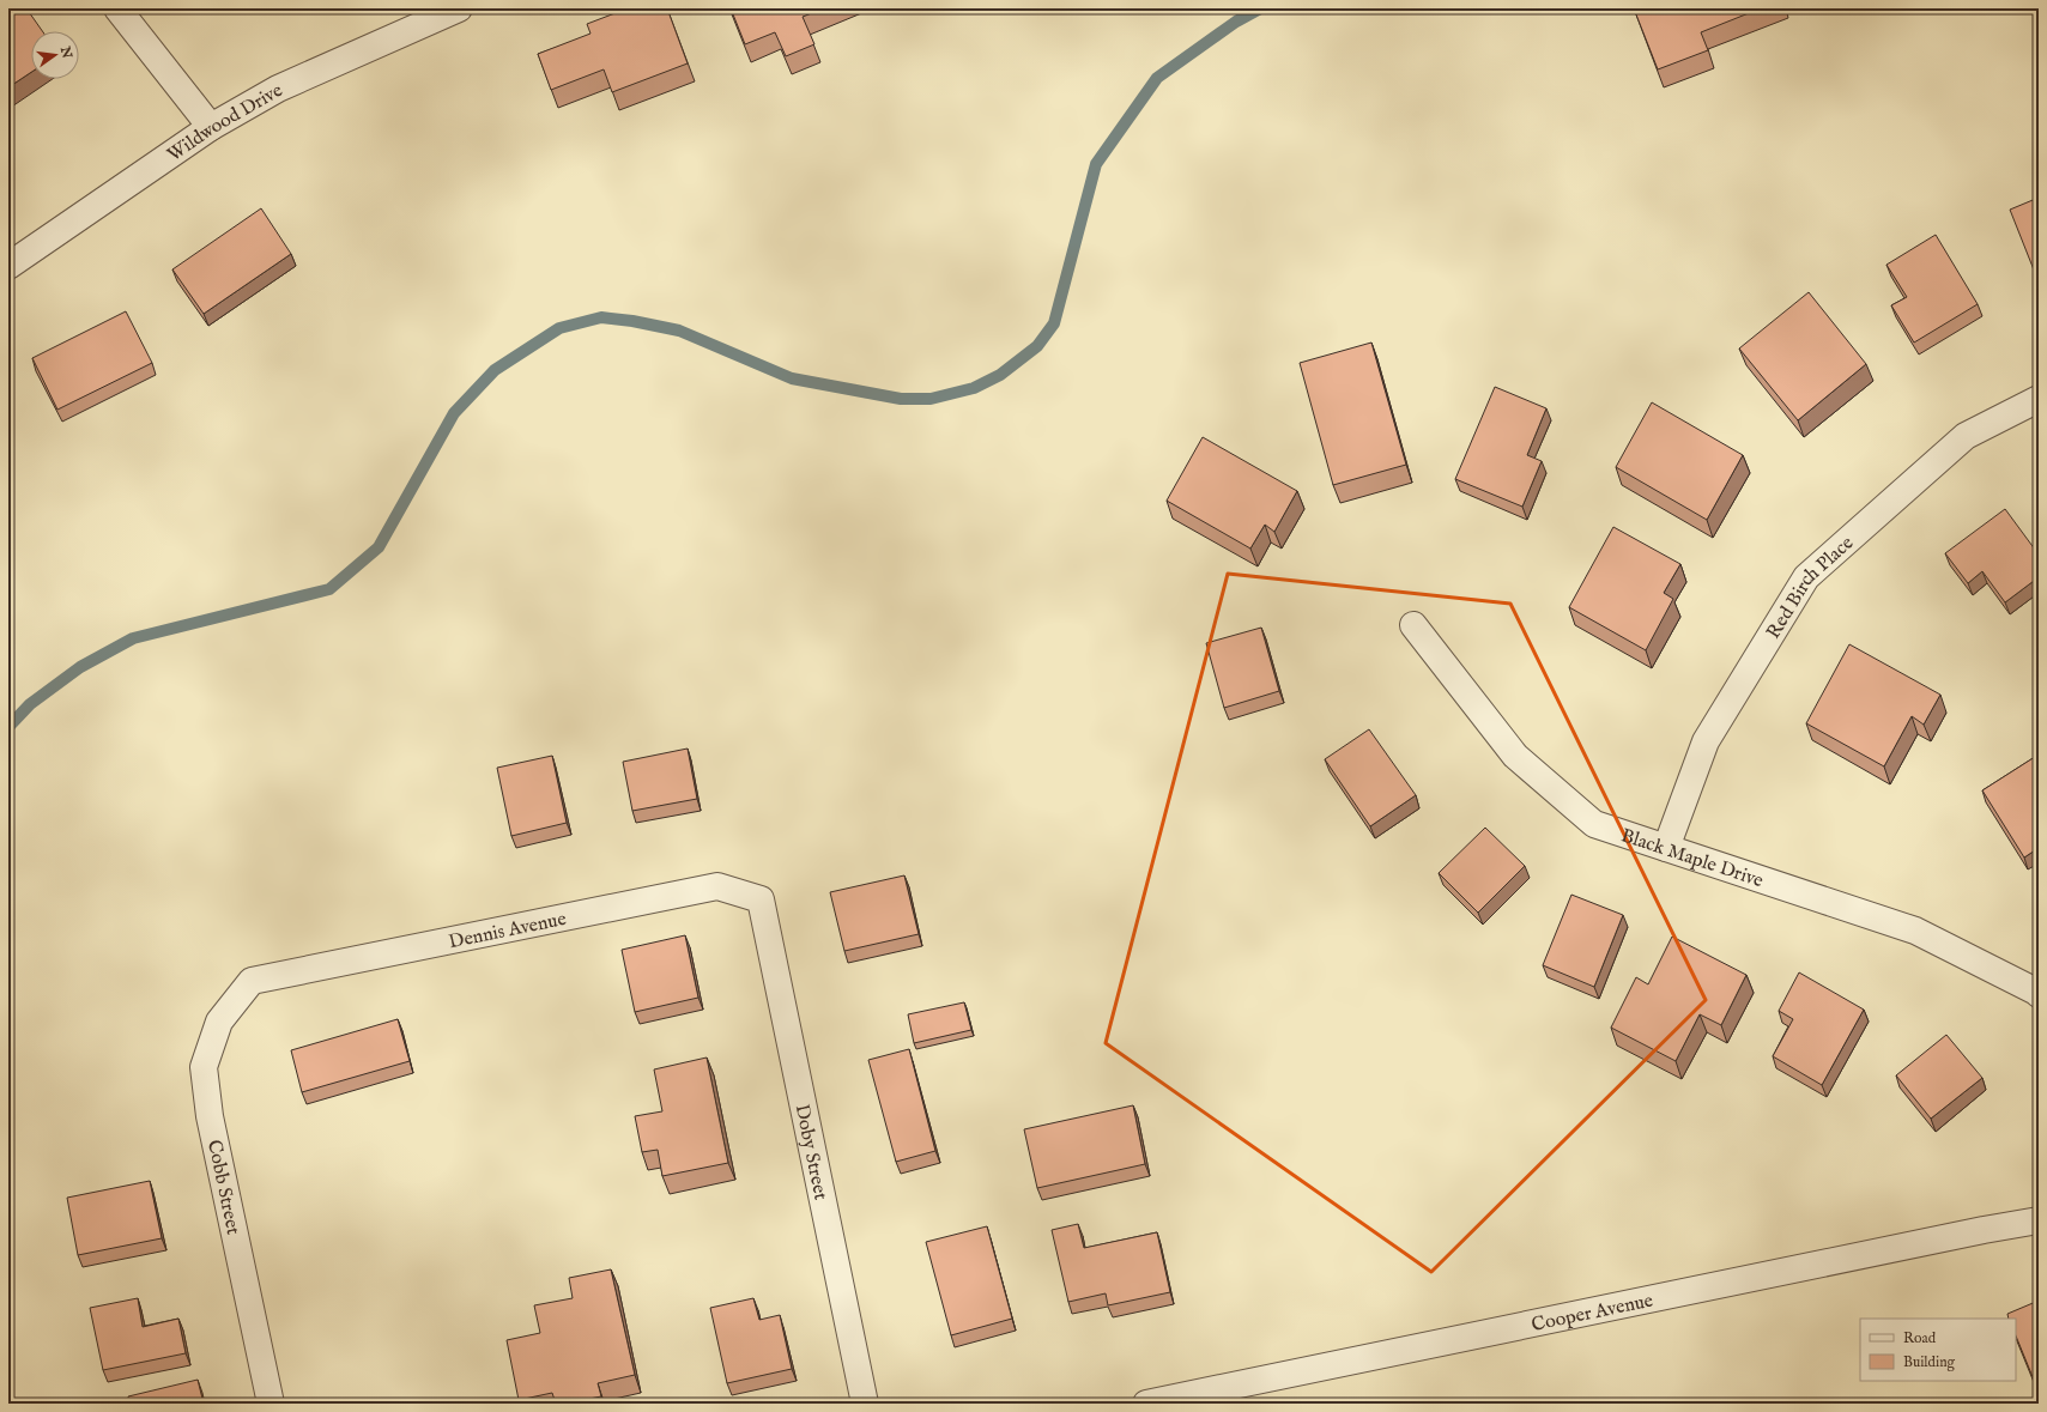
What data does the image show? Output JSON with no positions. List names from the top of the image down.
{
  "streets": {
    "street": [
      "Wildwood Drive",
      "Red Birch Place",
      "Black Maple Drive",
      "Dennis Avenue",
      "Doby Street",
      "Cobb Street",
      "Cooper Avenue"
    ]
  },
  "crossings": [
    ["Red Birch Place", "Black Maple Drive"],
    ["Dennis Avenue", "Doby Street"],
    ["Dennis Avenue", "Cobb Street"]
  ],
  "legend": ["Road", "Building"],
  "north": "right"
}
